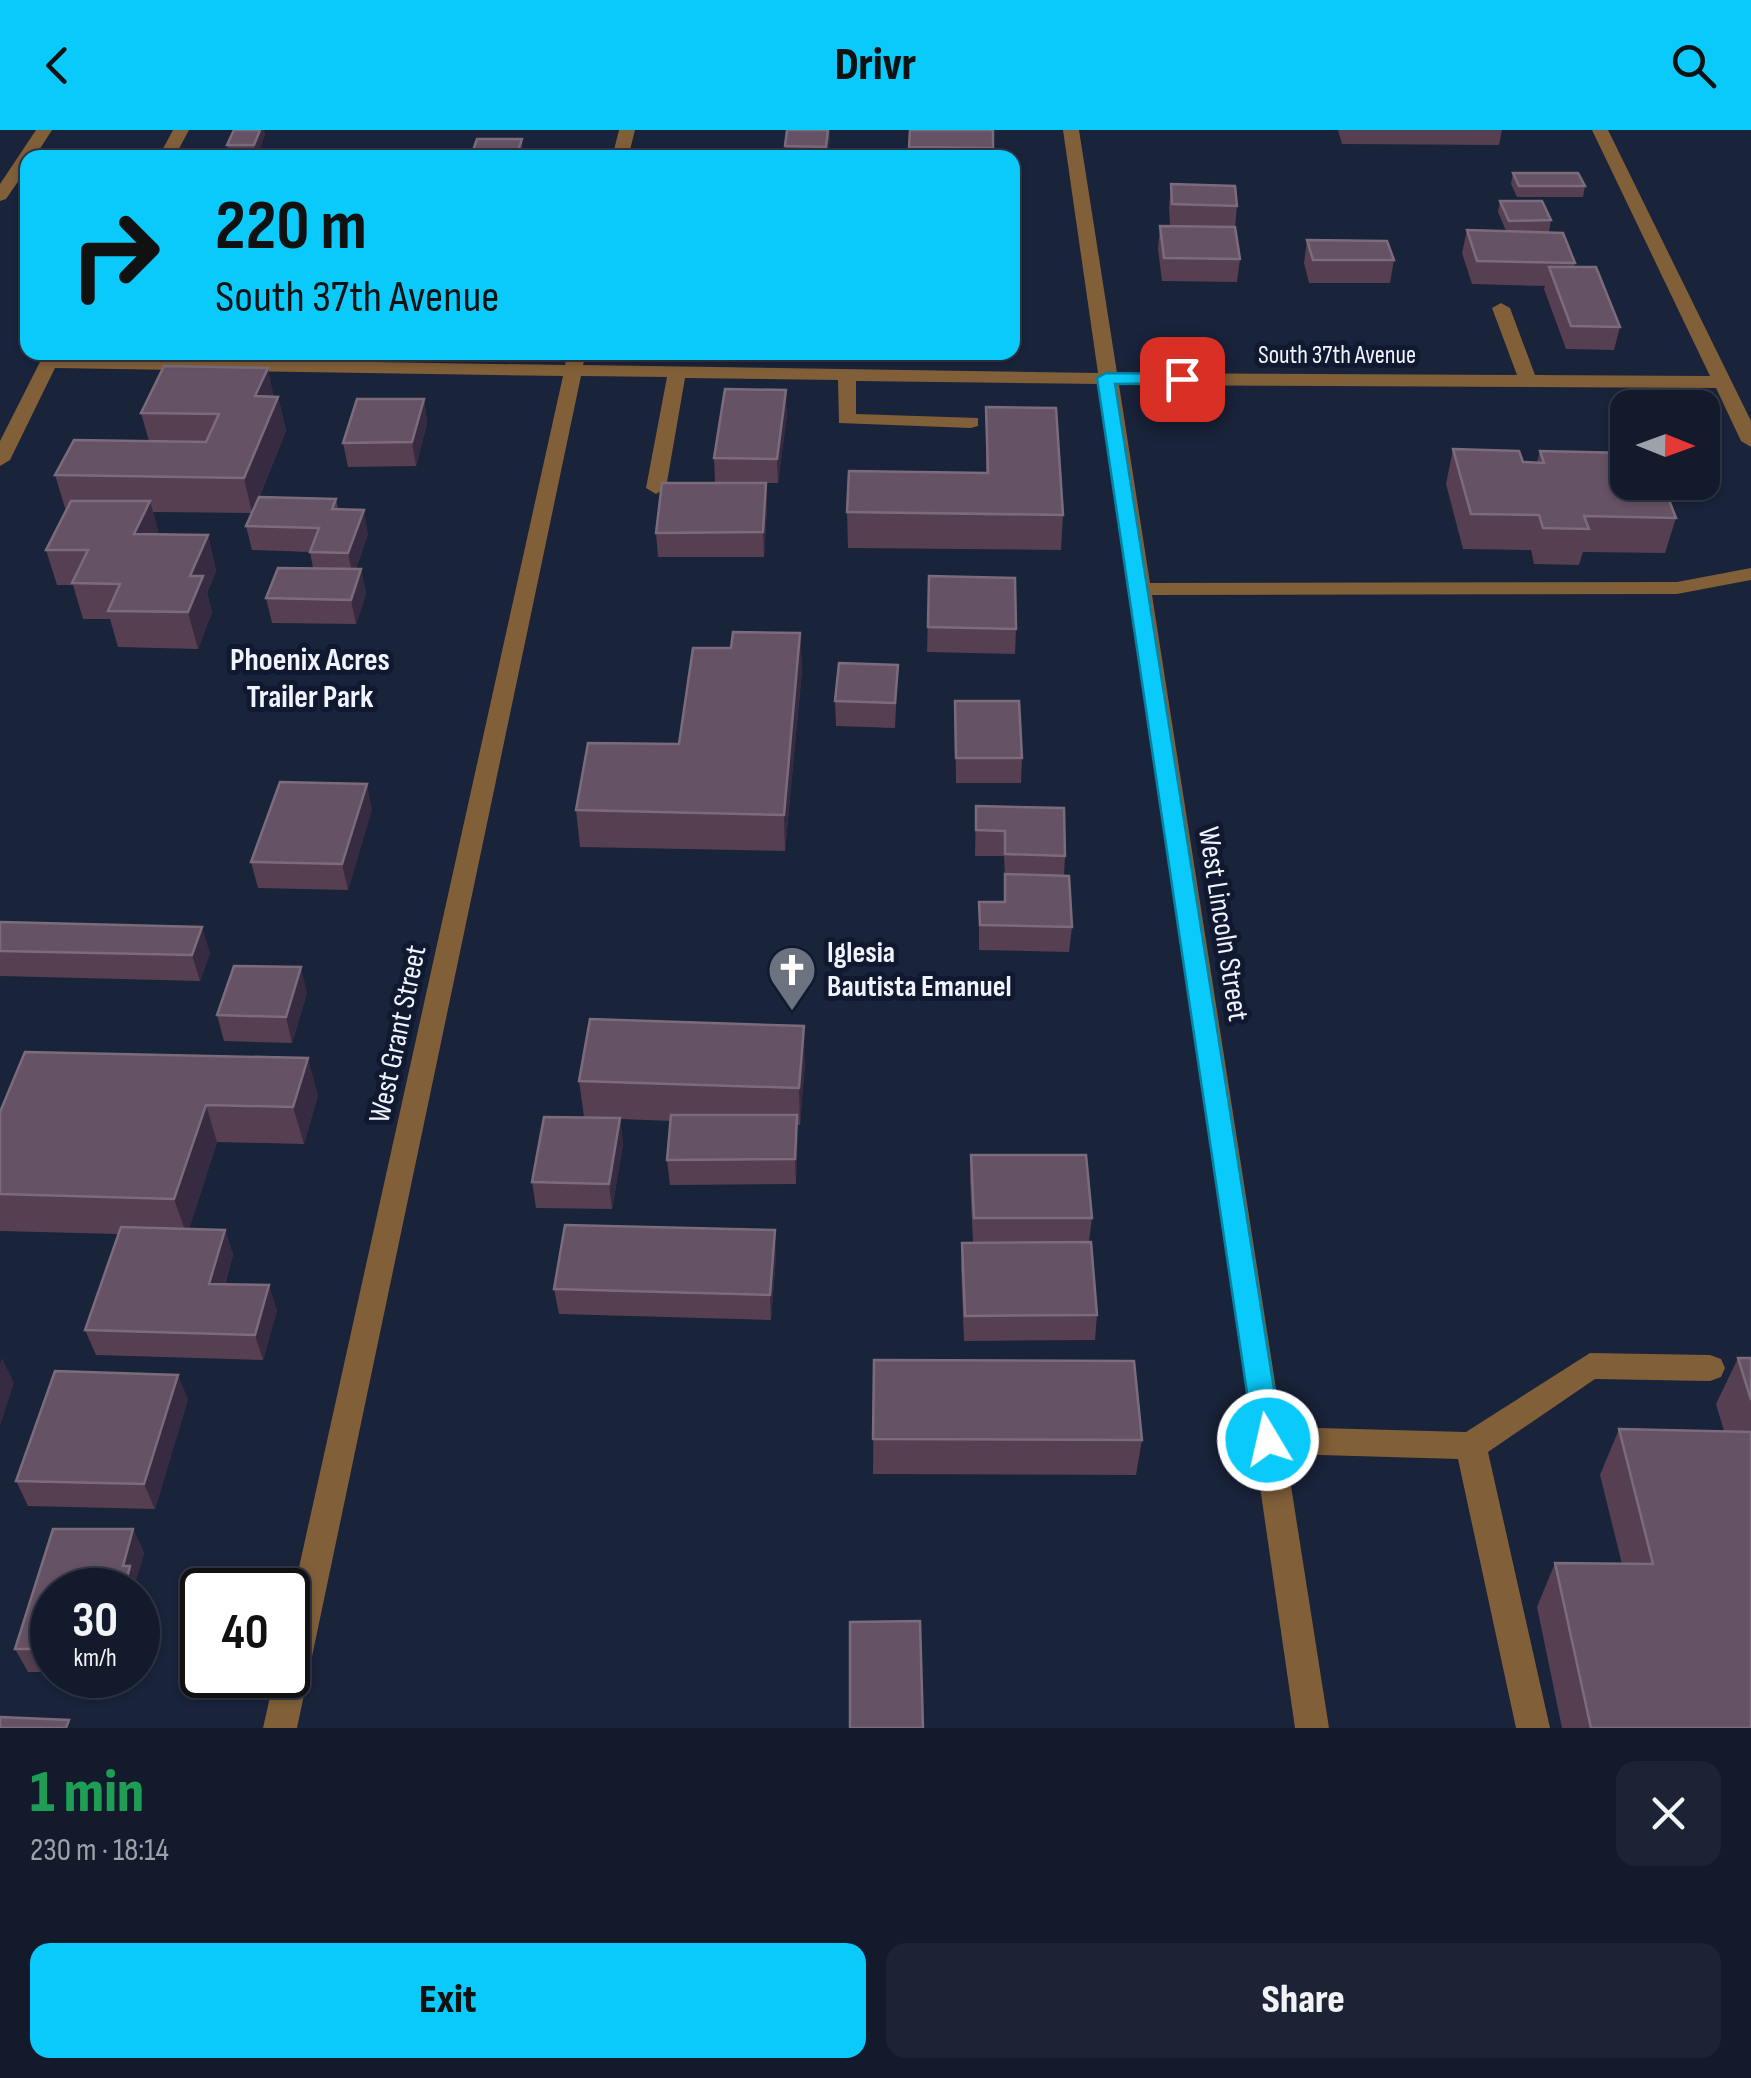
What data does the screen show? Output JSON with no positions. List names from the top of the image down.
{
  "streets": {
    "street": ["South 37th Avenue", "West Lincoln Street", "West Grant Street"]
  },
  "crossings": [
    ["South 37th Avenue", "West Lincoln Street"],
    ["South 37th Avenue", "West Grant Street"]
  ],
  "districts": ["Phoenix Acres Trailer Park"],
  "places": {
    "church": ["Iglesia Bautista Emanuel"]
  },
  "north": "right",
  "page": {
    "header": "Drivr",
    "turn": ["220 m", "South 37th Avenue"],
    "speed": "30 km/h",
    "limit": "40",
    "heading": ["1 min", "230 m · 18:14"],
    "buttons": ["Exit", "Share"]
  }
}
